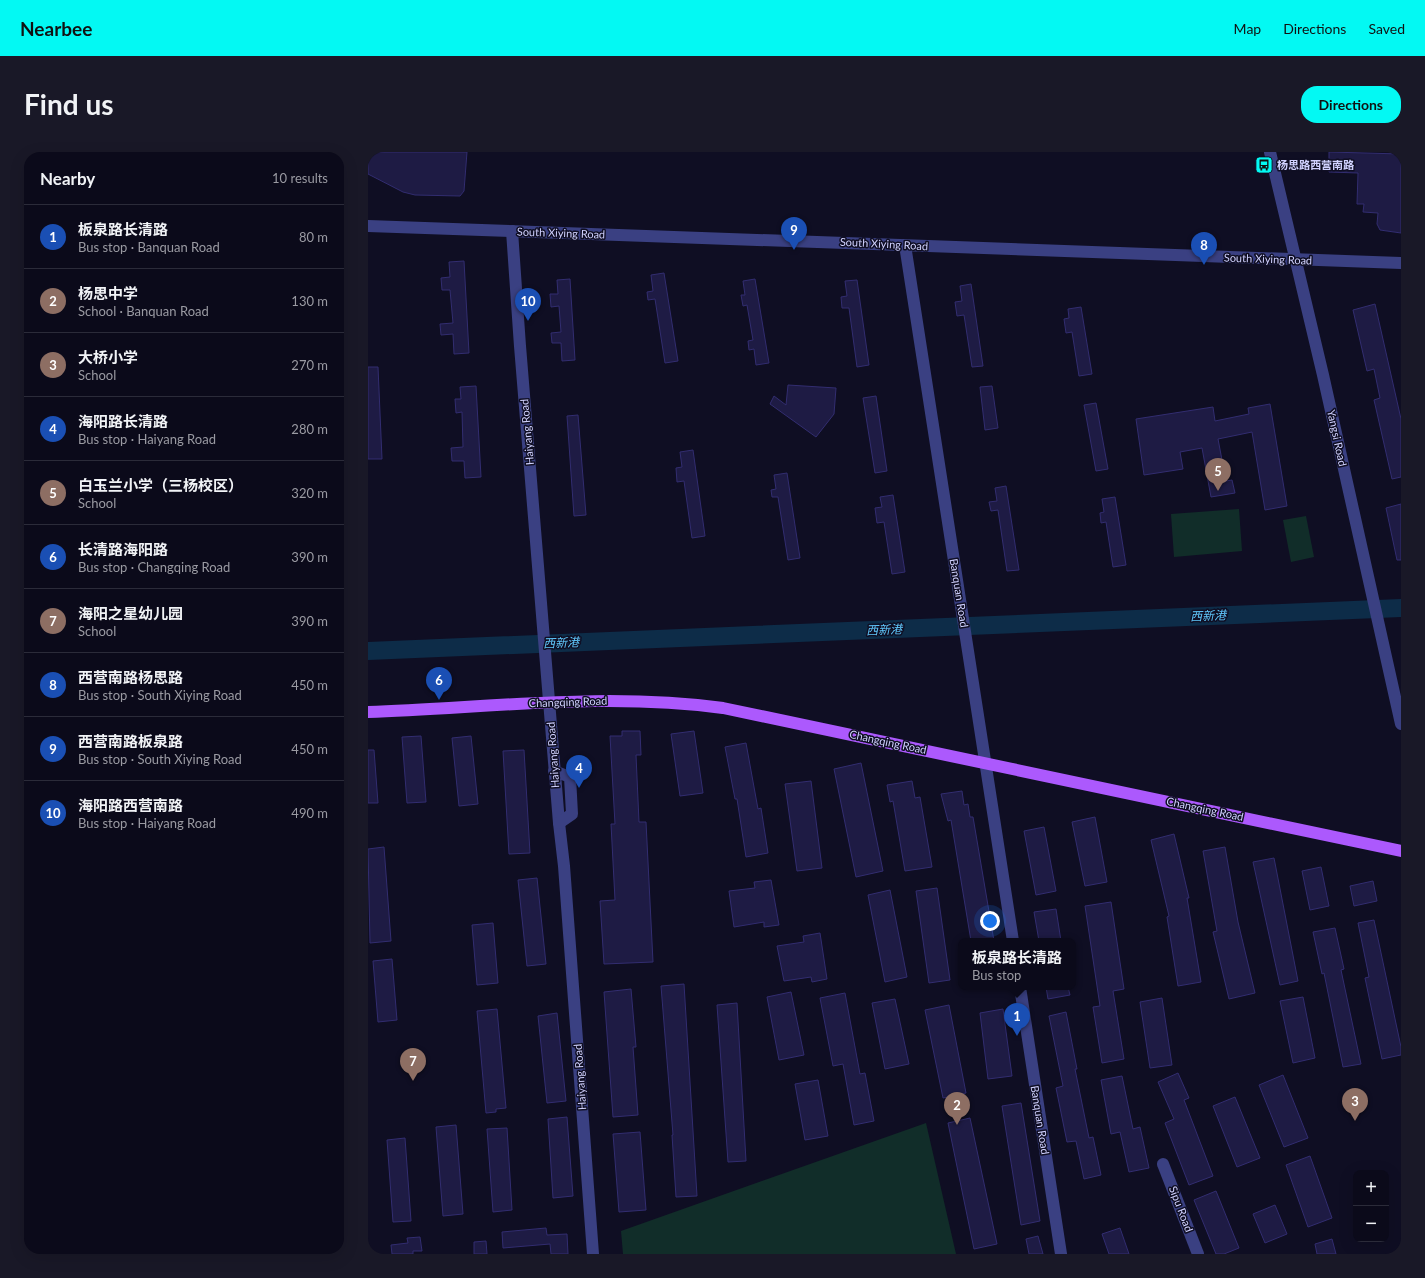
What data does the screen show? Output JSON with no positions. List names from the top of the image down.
{
  "streets": {
    "main road": ["Changqing Road"],
    "street": [
      "South Xiying Road",
      "Haiyang Road",
      "Yangsi Road",
      "Banquan Road",
      "Sipu Road"
    ]
  },
  "crossings": [
    ["South Xiying Road", "Haiyang Road"],
    ["South Xiying Road", "Yangsi Road"],
    ["South Xiying Road", "Banquan Road"],
    ["Haiyang Road", "Changqing Road"],
    ["Banquan Road", "Changqing Road"]
  ],
  "water": ["西新港"],
  "places": {
    "bus stop": ["杨思路西营南路"]
  },
  "page": {
    "header": "Nearbee",
    "nav": ["Map", "Directions", "Saved"],
    "buttons": "Directions",
    "title": "Find us",
    "heading": ["Nearby", "10 results"],
    "list": [
      {
        "mark": "1",
        "name": "板泉路长清路",
        "note": "Bus stop · Banquan Road",
        "value": "80 m"
      },
      {
        "mark": "2",
        "name": "杨思中学",
        "note": "School · Banquan Road",
        "value": "130 m"
      },
      {
        "mark": "3",
        "name": "大桥小学",
        "note": "School",
        "value": "270 m"
      },
      {
        "mark": "4",
        "name": "海阳路长清路",
        "note": "Bus stop · Haiyang Road",
        "value": "280 m"
      },
      {
        "mark": "5",
        "name": "白玉兰小学（三杨校区）",
        "note": "School",
        "value": "320 m"
      },
      {
        "mark": "6",
        "name": "长清路海阳路",
        "note": "Bus stop · Changqing Road",
        "value": "390 m"
      },
      {
        "mark": "7",
        "name": "海阳之星幼儿园",
        "note": "School",
        "value": "390 m"
      },
      {
        "mark": "8",
        "name": "西营南路杨思路",
        "note": "Bus stop · South Xiying Road",
        "value": "450 m"
      },
      {
        "mark": "9",
        "name": "西营南路板泉路",
        "note": "Bus stop · South Xiying Road",
        "value": "450 m"
      },
      {
        "mark": "10",
        "name": "海阳路西营南路",
        "note": "Bus stop · Haiyang Road",
        "value": "490 m"
      }
    ],
    "pins": [
      "9",
      "8",
      "10",
      "5",
      "6",
      "4",
      "1",
      "7",
      "3",
      "2"
    ],
    "popup": ["板泉路长清路", "Bus stop"],
    "map_buttons": ["+", "−"]
  }
}
